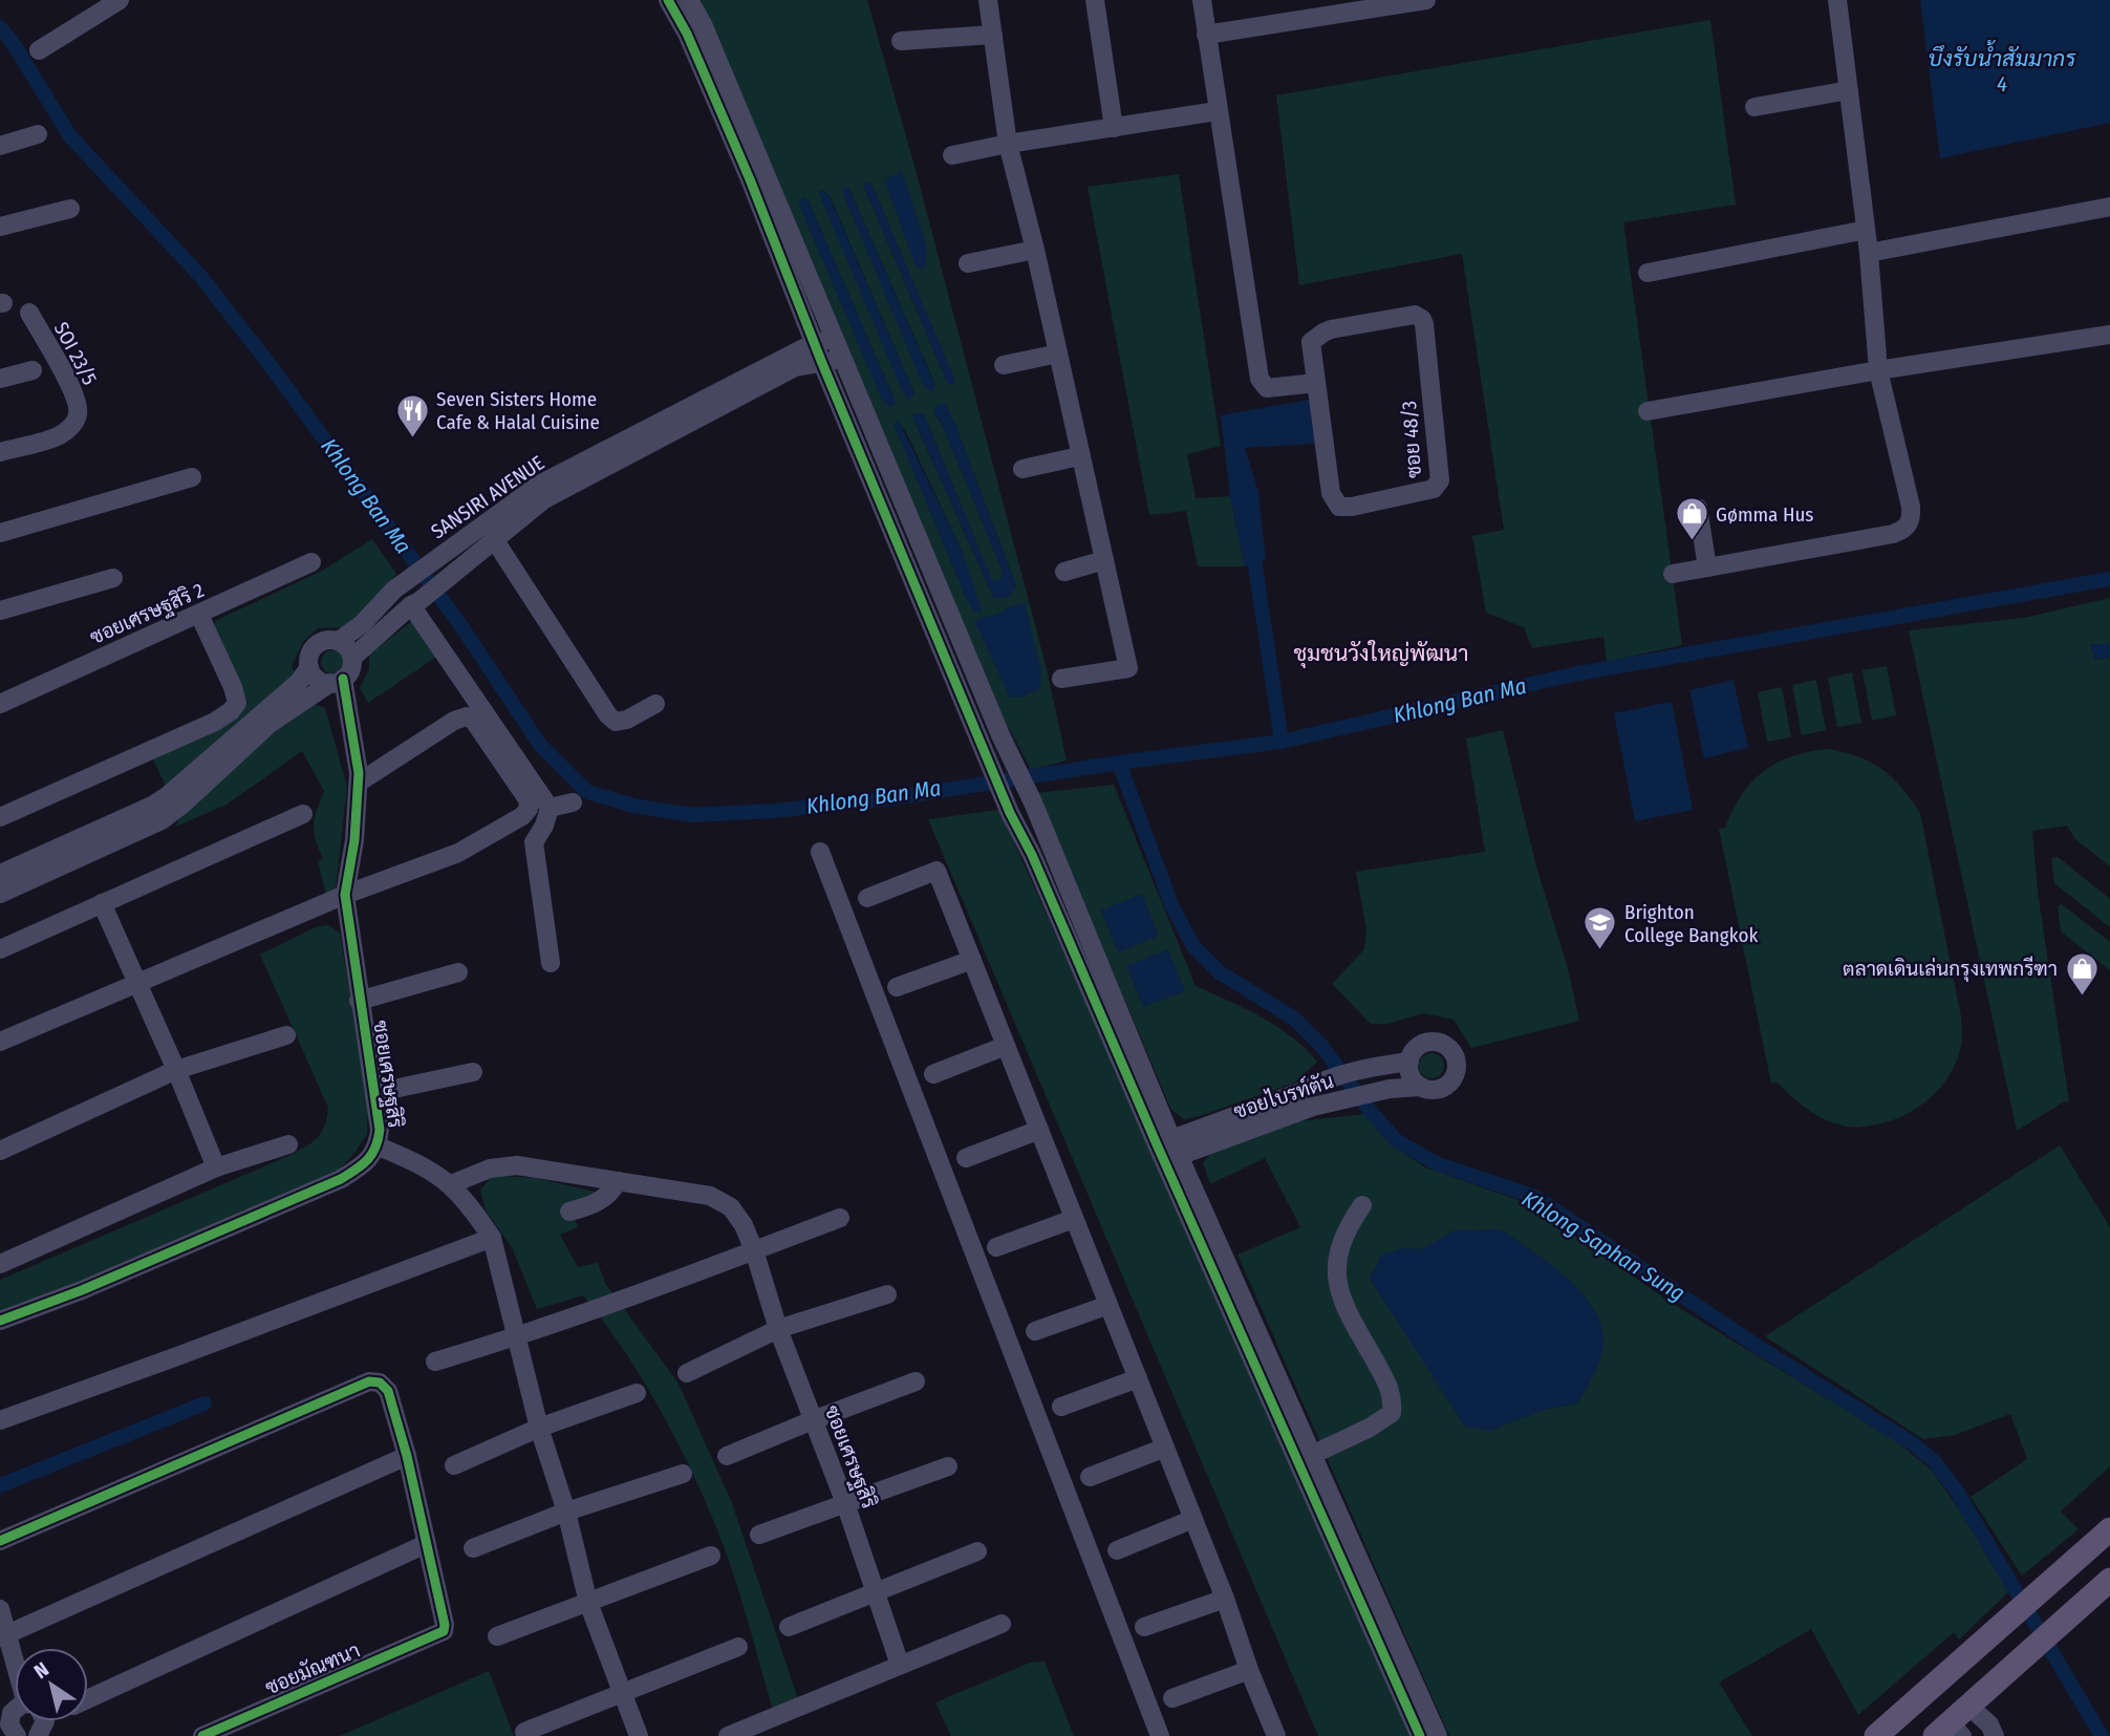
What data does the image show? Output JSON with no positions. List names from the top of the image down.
{
  "streets": {
    "street": [
      "SOI 23/5",
      "ซอย 48/3",
      "SANSIRI AVENUE",
      "ซอยเศรษฐสิริ 2",
      "ซอยเศรษฐสิริ",
      "ซอยไบรท์ตัน",
      "ซอยมัณฑนา"
    ]
  },
  "crossings": [
    ["SANSIRI AVENUE", "ซอยเศรษฐสิริ"]
  ],
  "districts": ["ชุมชนวังใหญ่พัฒนา"],
  "water": ["บึงรับน้ำสัมมากร 4", "Khlong Ban Ma", "Khlong Saphan Sung"],
  "places": {
    "restaurant": ["Seven Sisters Home Cafe & Halal Cuisine"],
    "shop": ["Gømma Hus", "ตลาดเดินเล่นกรุงเทพกรีฑา"],
    "school or university": ["Brighton College Bangkok"]
  },
  "north": "top left"
}
